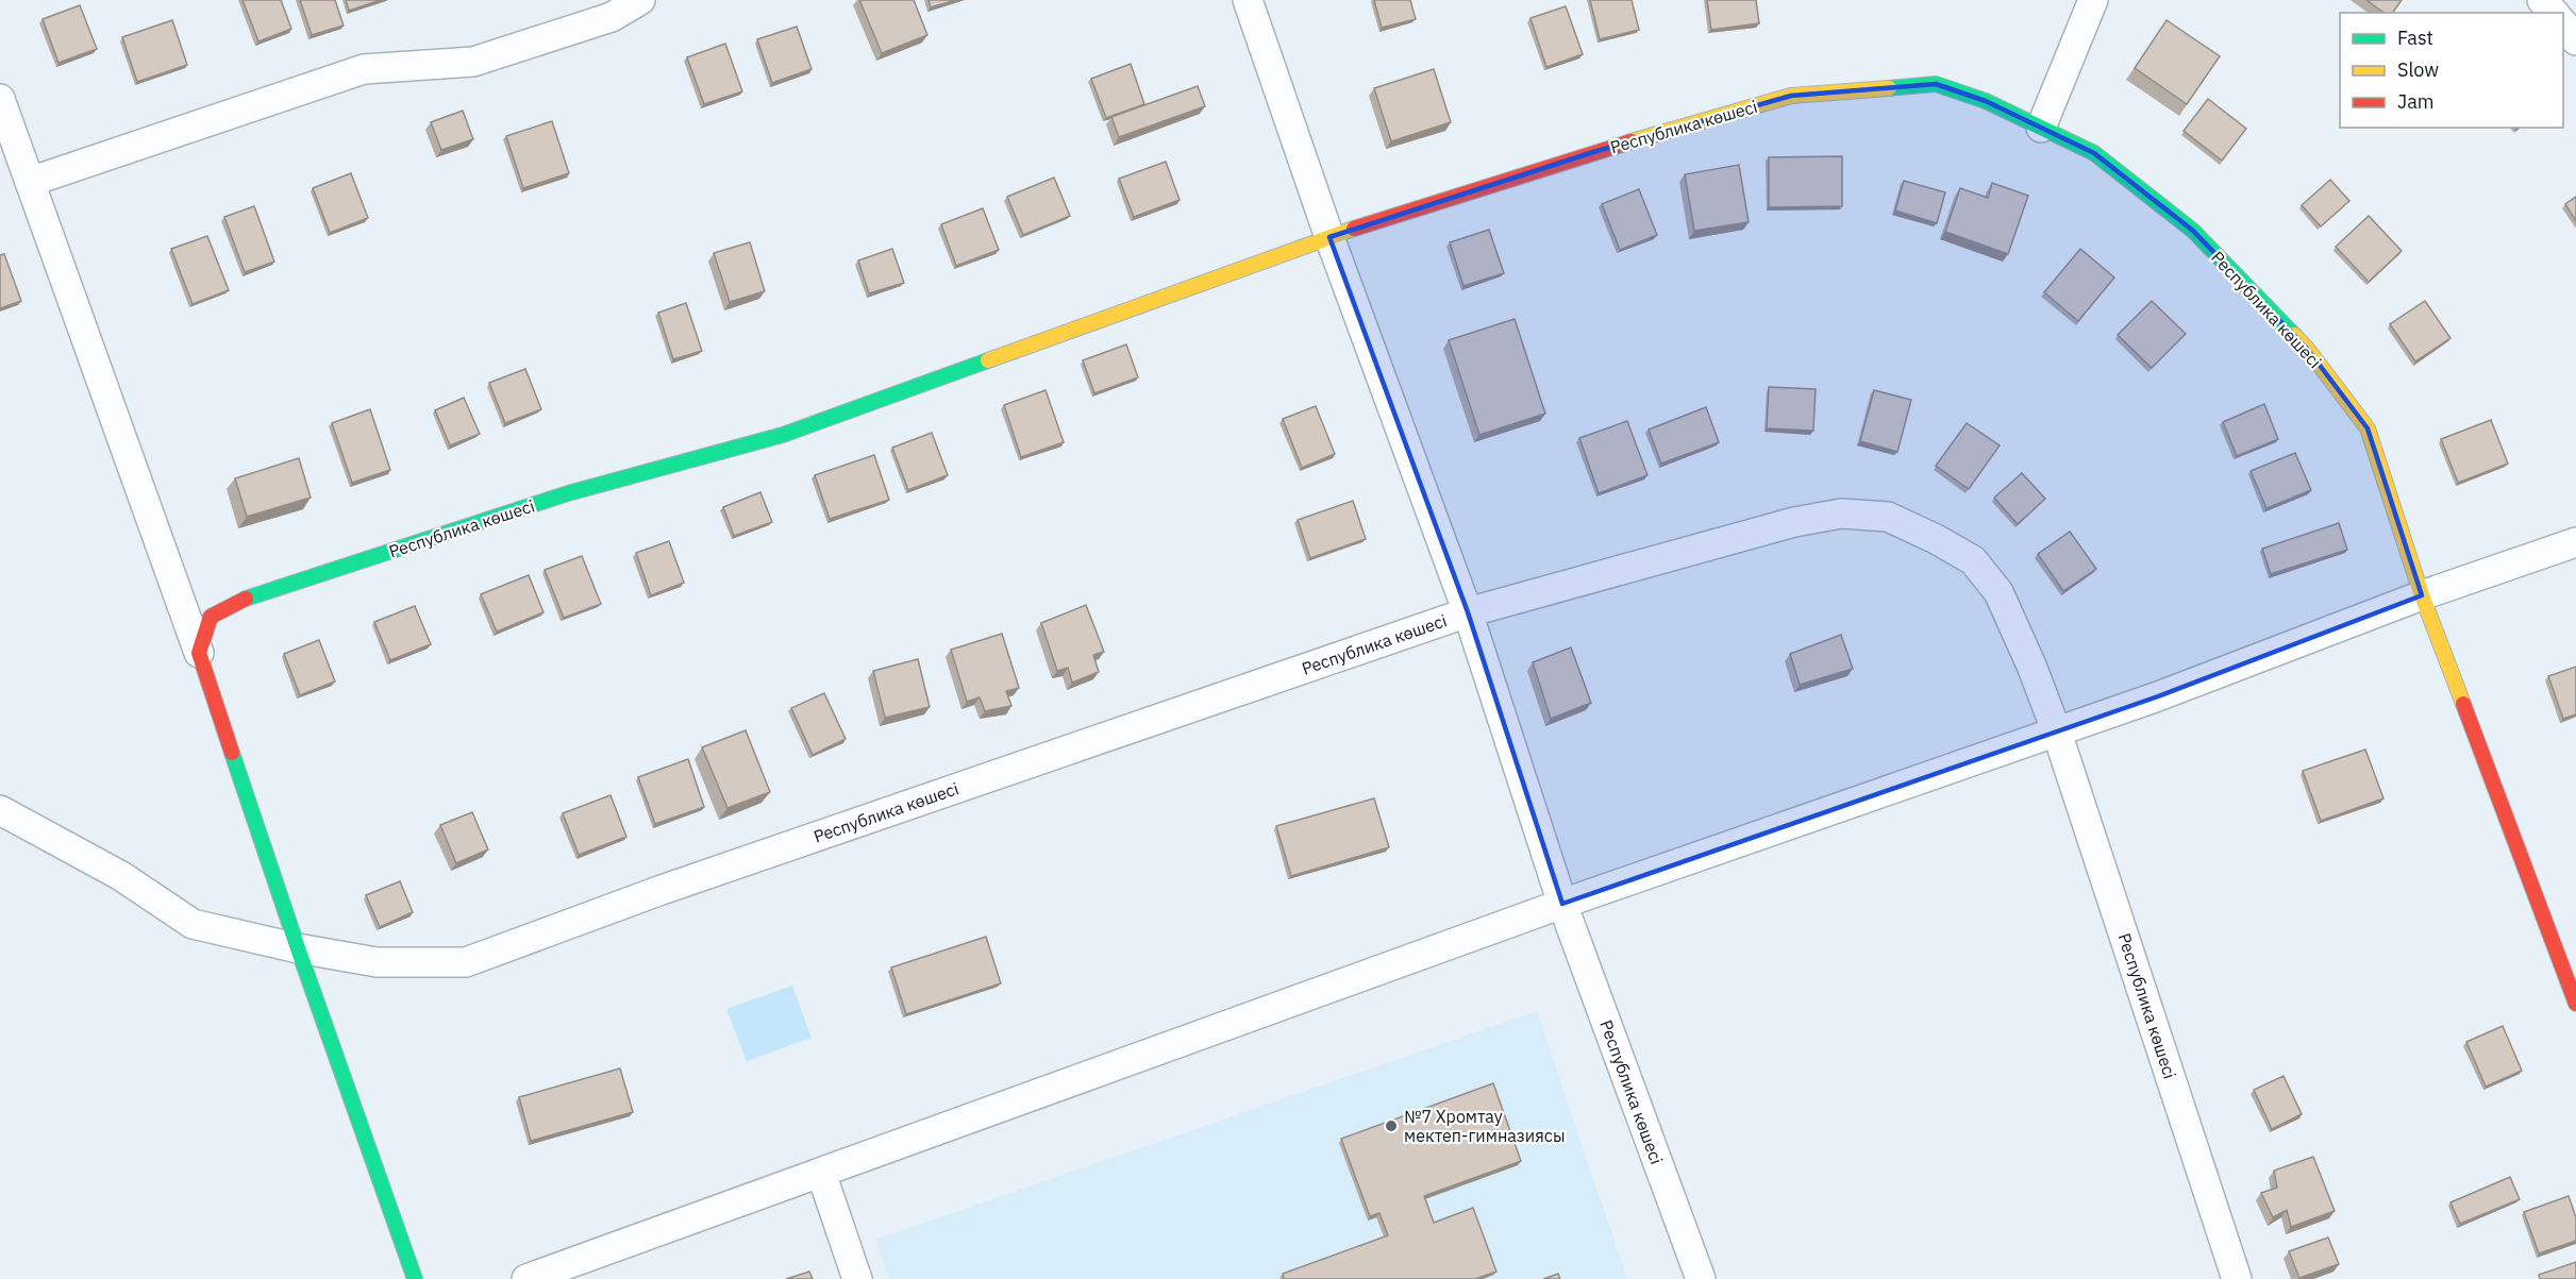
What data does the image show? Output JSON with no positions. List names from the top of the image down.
{
  "streets": {
    "street": ["Республика көшесі"]
  },
  "places": ["№7 Хромтау мектеп-гимназиясы"],
  "legend": ["Fast", "Slow", "Jam"]
}
